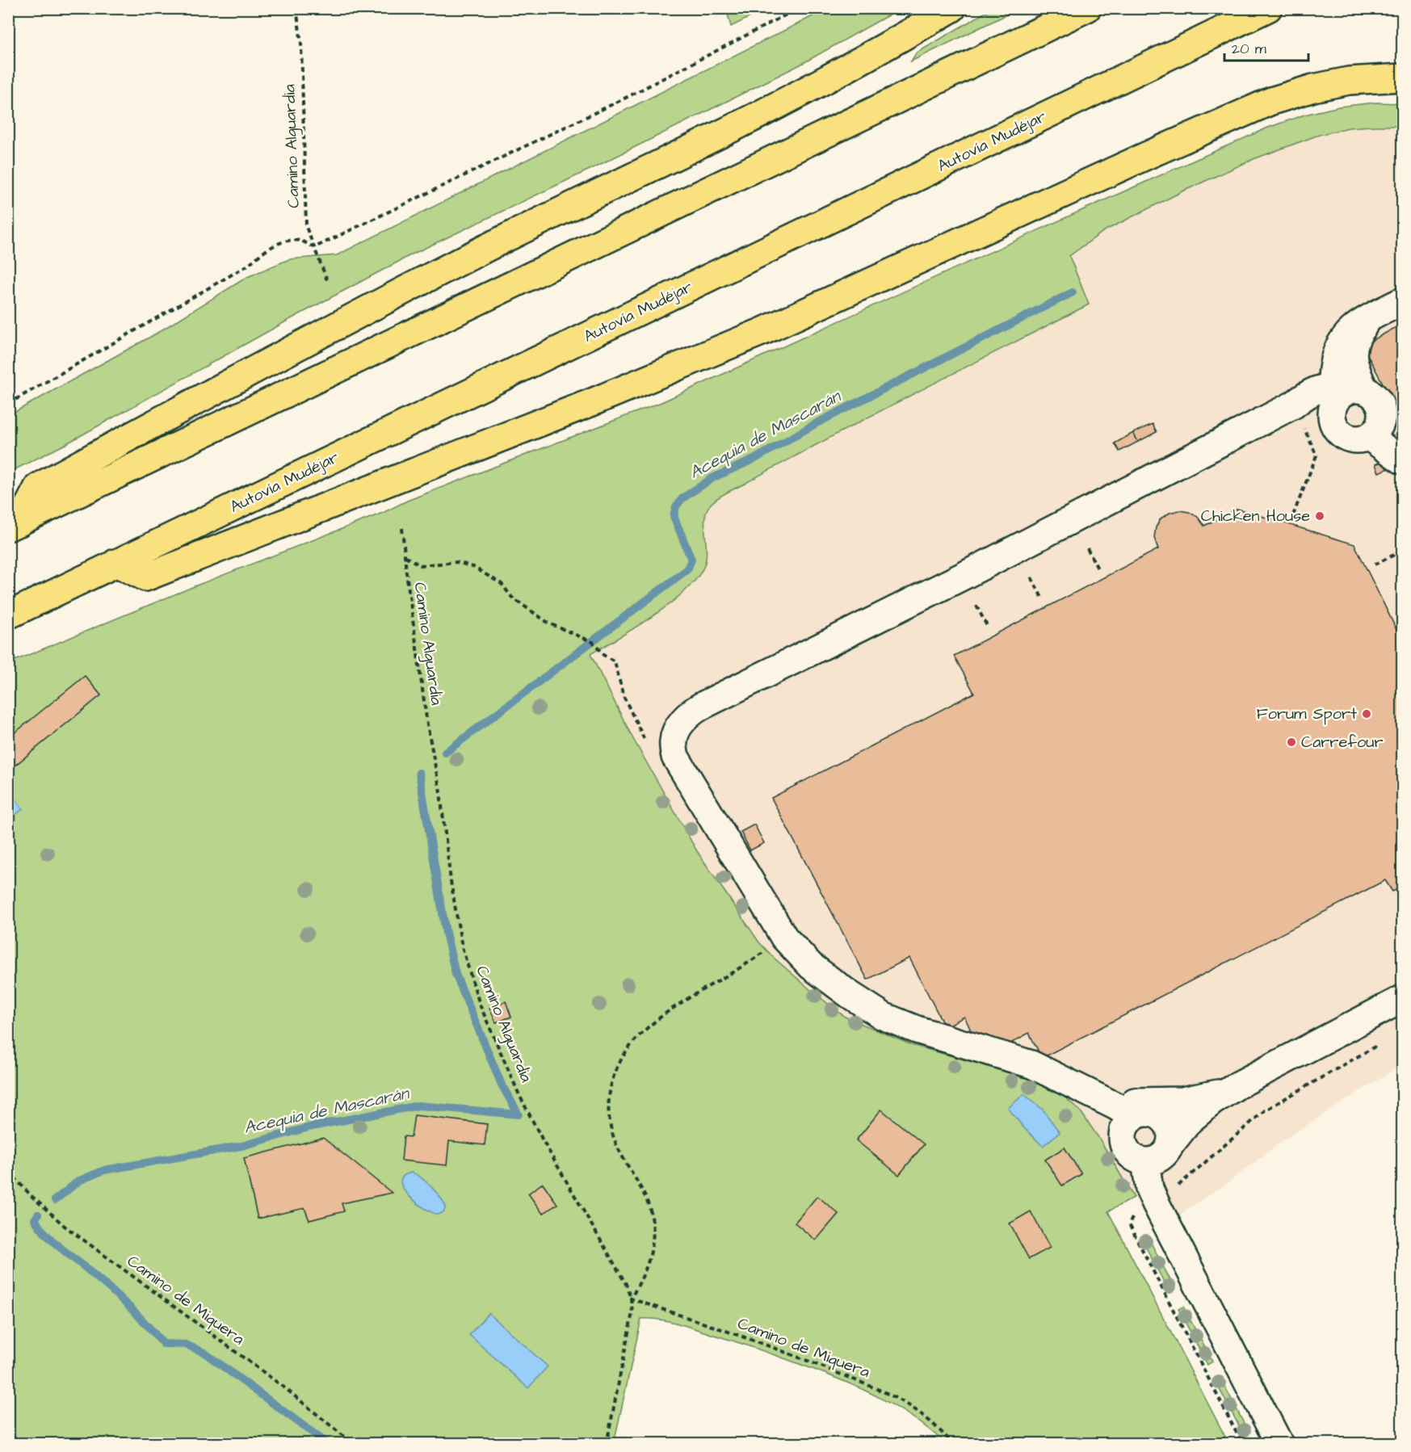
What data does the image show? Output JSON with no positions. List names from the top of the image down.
{
  "streets": {
    "highway": ["Autovía Mudéjar"],
    "path": ["Camino Alguardia", "Camino de Miquera"]
  },
  "crossings": [
    ["Camino Alguardia", "Camino de Miquera"]
  ],
  "water": ["Acequia de Mascarán"],
  "places": ["Chicken House", "Forum Sport", "Carrefour"],
  "scale_bar": "20 m"
}
